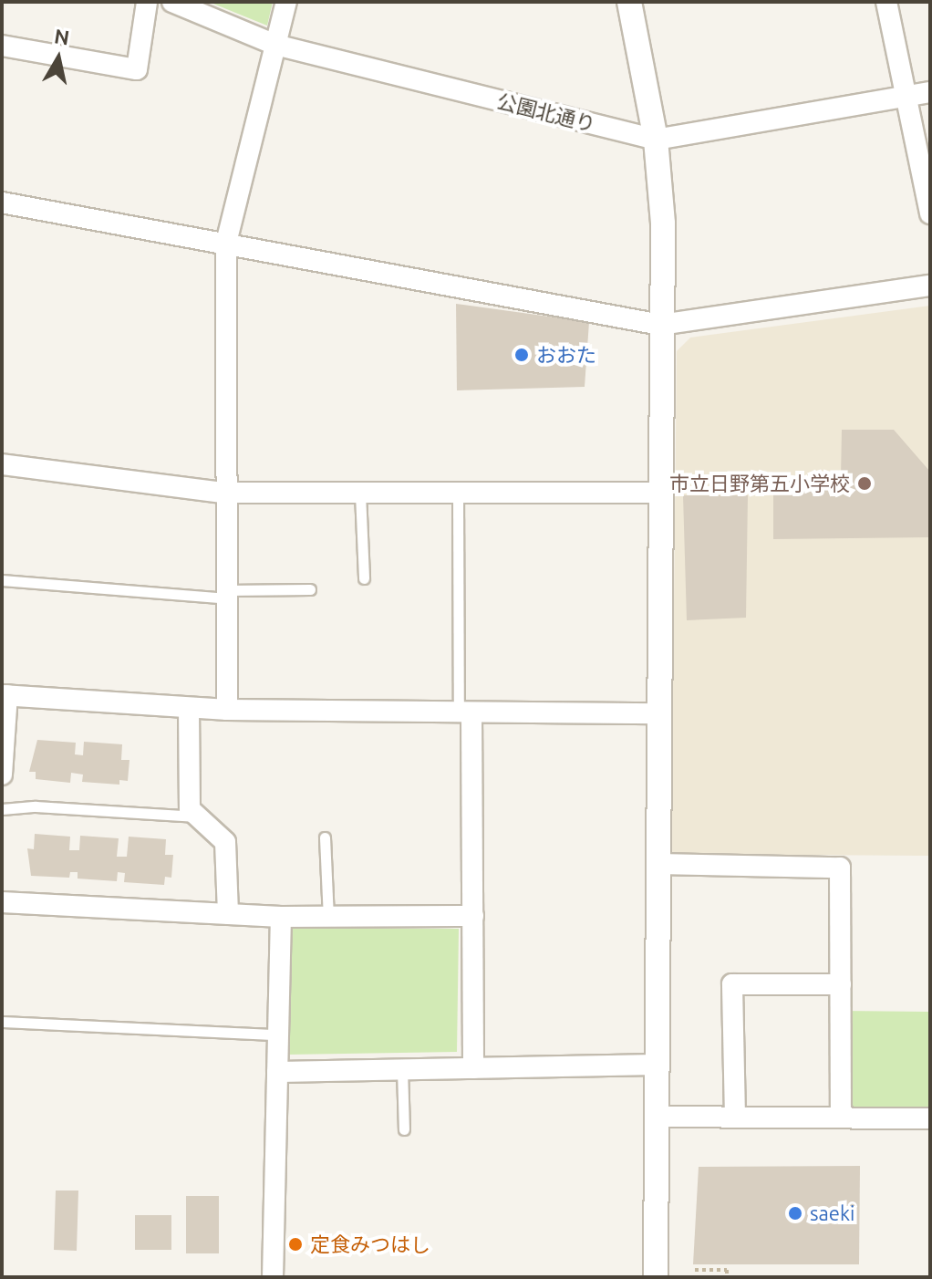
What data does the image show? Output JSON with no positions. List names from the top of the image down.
{
  "streets": {
    "street": ["公園北通り"]
  },
  "places": [
    "おおた",
    "市立日野第五小学校",
    "saeki",
    "定食みつはし"
  ],
  "north": "top"
}
